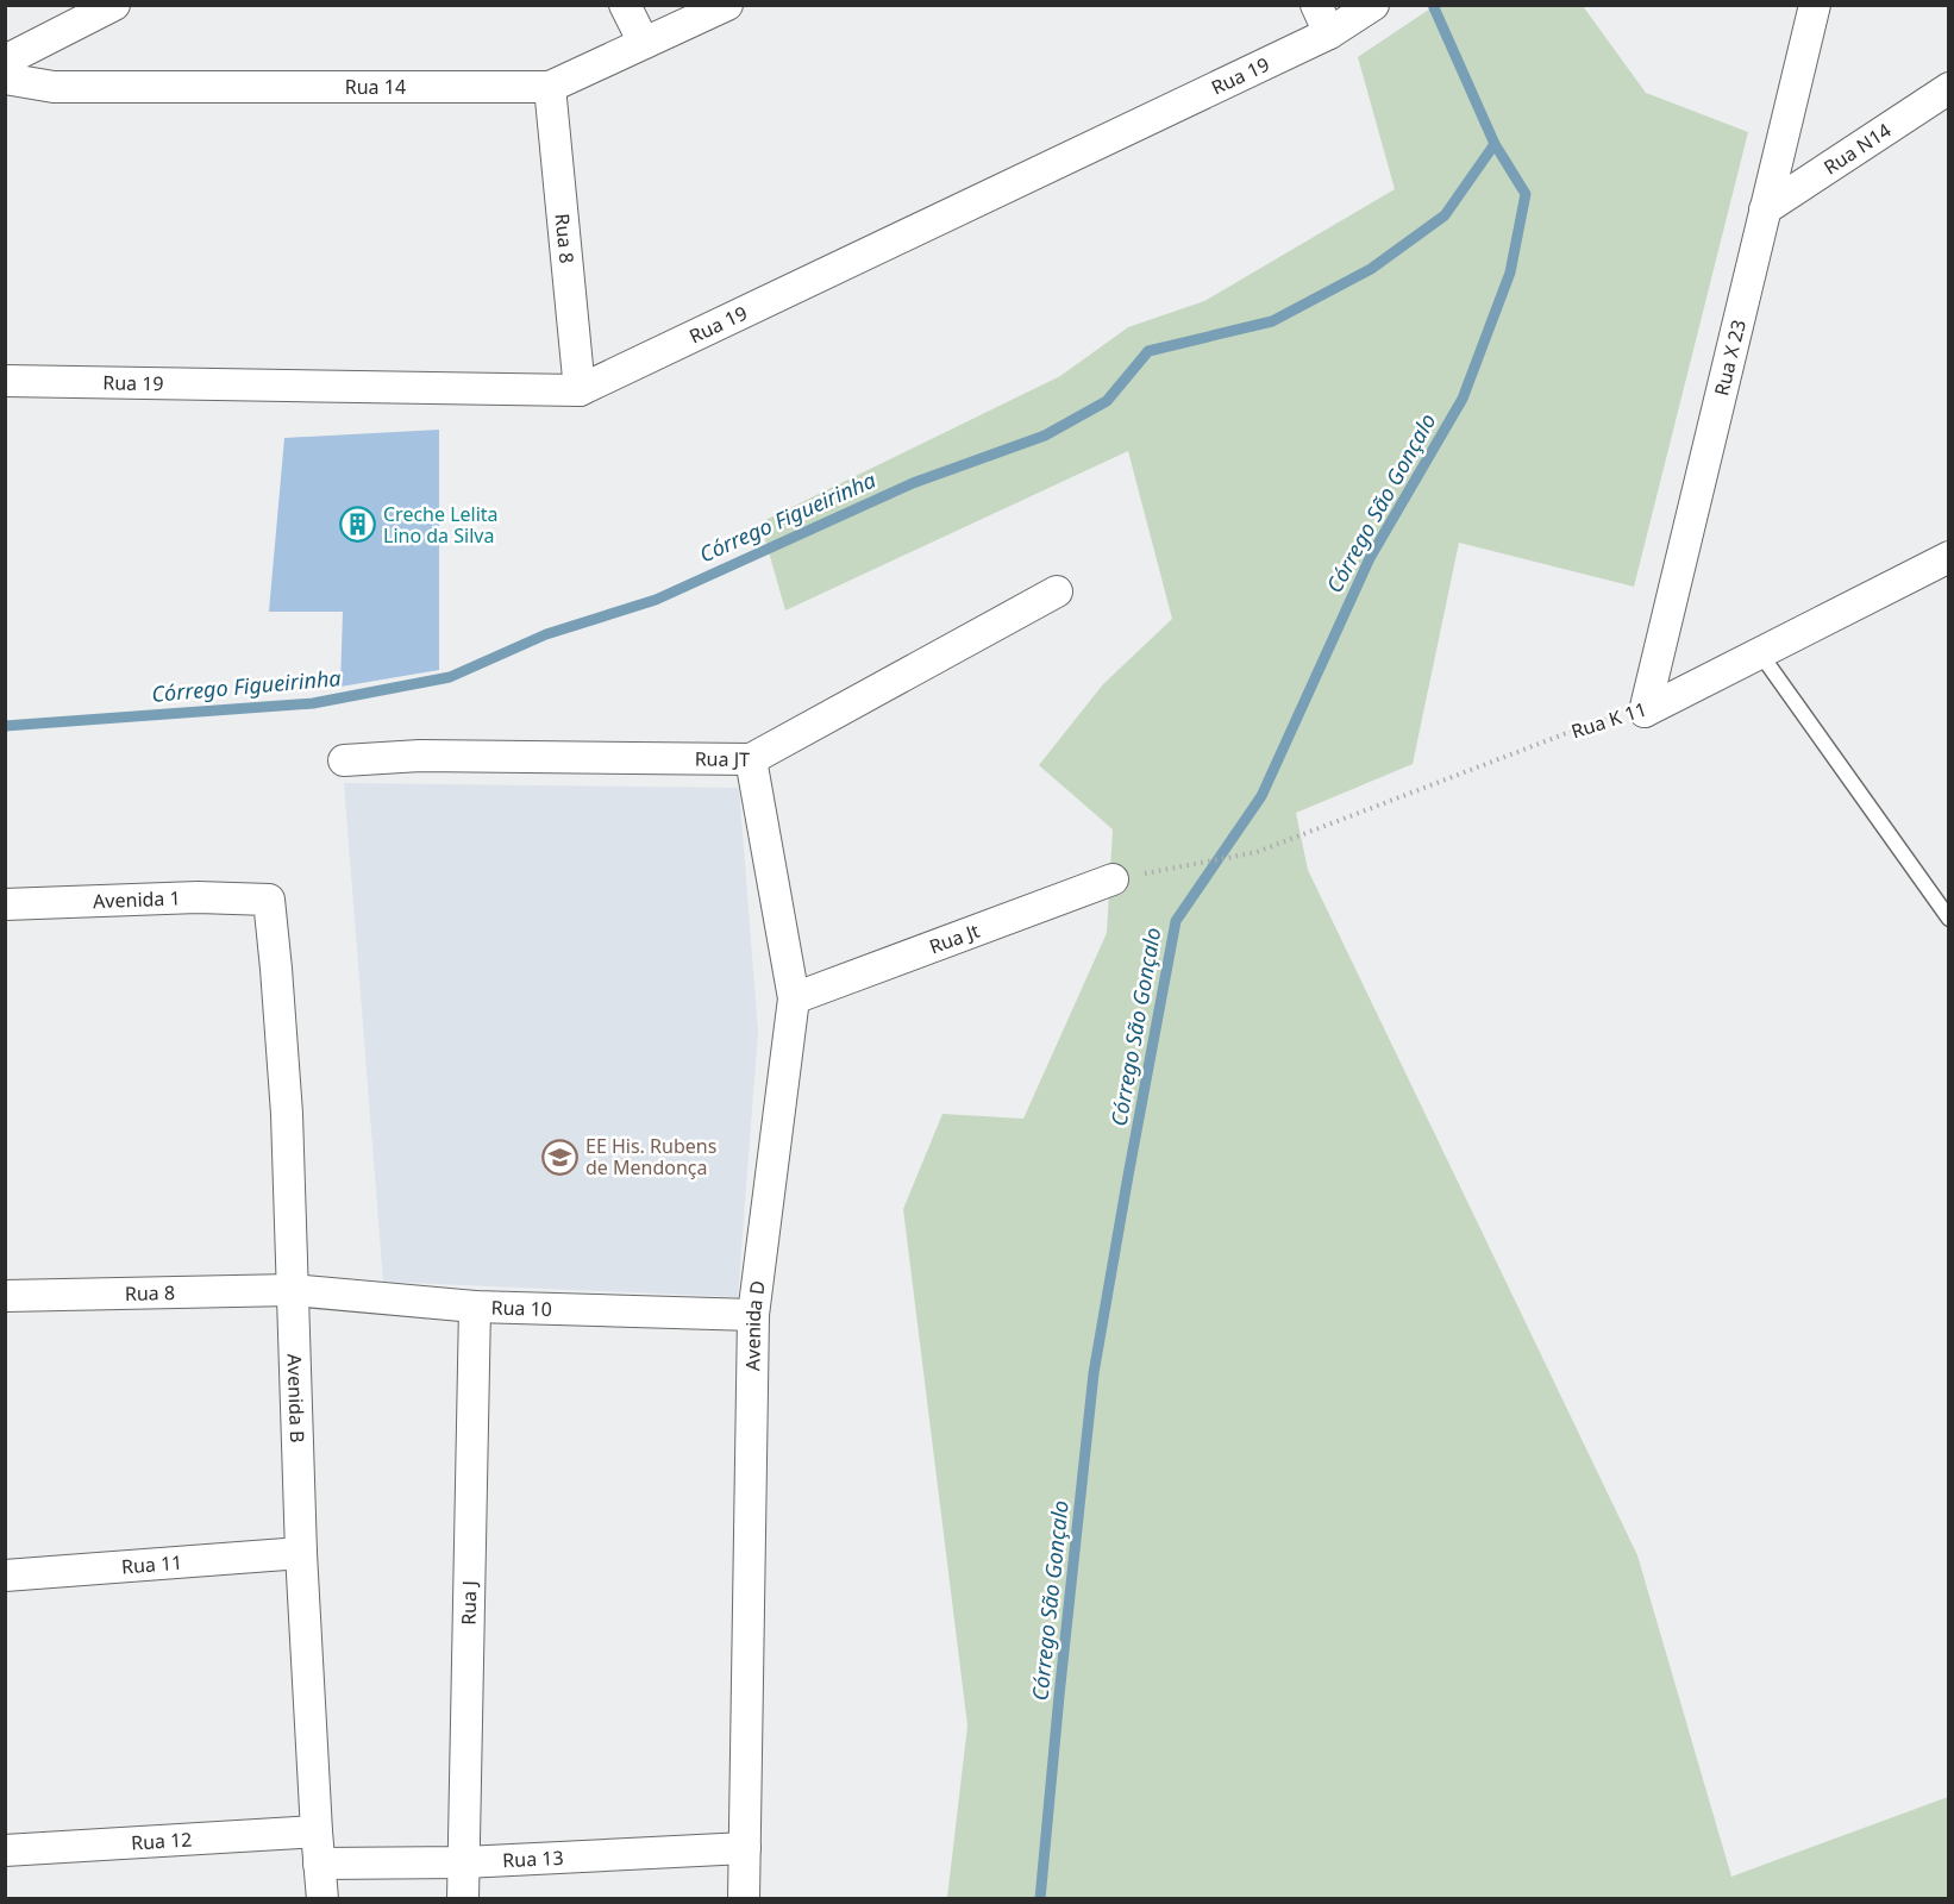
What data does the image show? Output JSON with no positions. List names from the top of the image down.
{
  "streets": {
    "street": [
      "Rua 19",
      "Rua 14",
      "Rua N14",
      "Rua 8",
      "Rua X 23",
      "Rua K 11",
      "Rua JT",
      "Avenida 1",
      "Rua Jt",
      "Rua 10",
      "Avenida D",
      "Avenida B",
      "Rua 11",
      "Rua J",
      "Rua 12",
      "Rua 13"
    ]
  },
  "crossings": [
    ["Rua 19", "Rua 8"],
    ["Rua 14", "Rua 8"],
    ["Rua N14", "Rua X 23"],
    ["Rua 8", "Rua 10"],
    ["Rua 8", "Avenida B"],
    ["Rua X 23", "Rua K 11"],
    ["Rua K 11", "Rua Jt"],
    ["Rua JT", "Avenida D"],
    ["Avenida 1", "Avenida B"],
    ["Rua Jt", "Avenida D"],
    ["Rua 10", "Avenida D"],
    ["Rua 10", "Avenida B"],
    ["Rua 10", "Rua J"],
    ["Avenida D", "Rua 13"],
    ["Avenida B", "Rua 11"],
    ["Avenida B", "Rua 12"],
    ["Avenida B", "Rua 13"],
    ["Rua J", "Rua 13"]
  ],
  "water": ["Córrego São Gonçalo", "Córrego Figueirinha"],
  "places": {
    "building": ["Creche Lelita Lino da Silva"],
    "school or university": ["EE His. Rubens de Mendonça"]
  }
}
